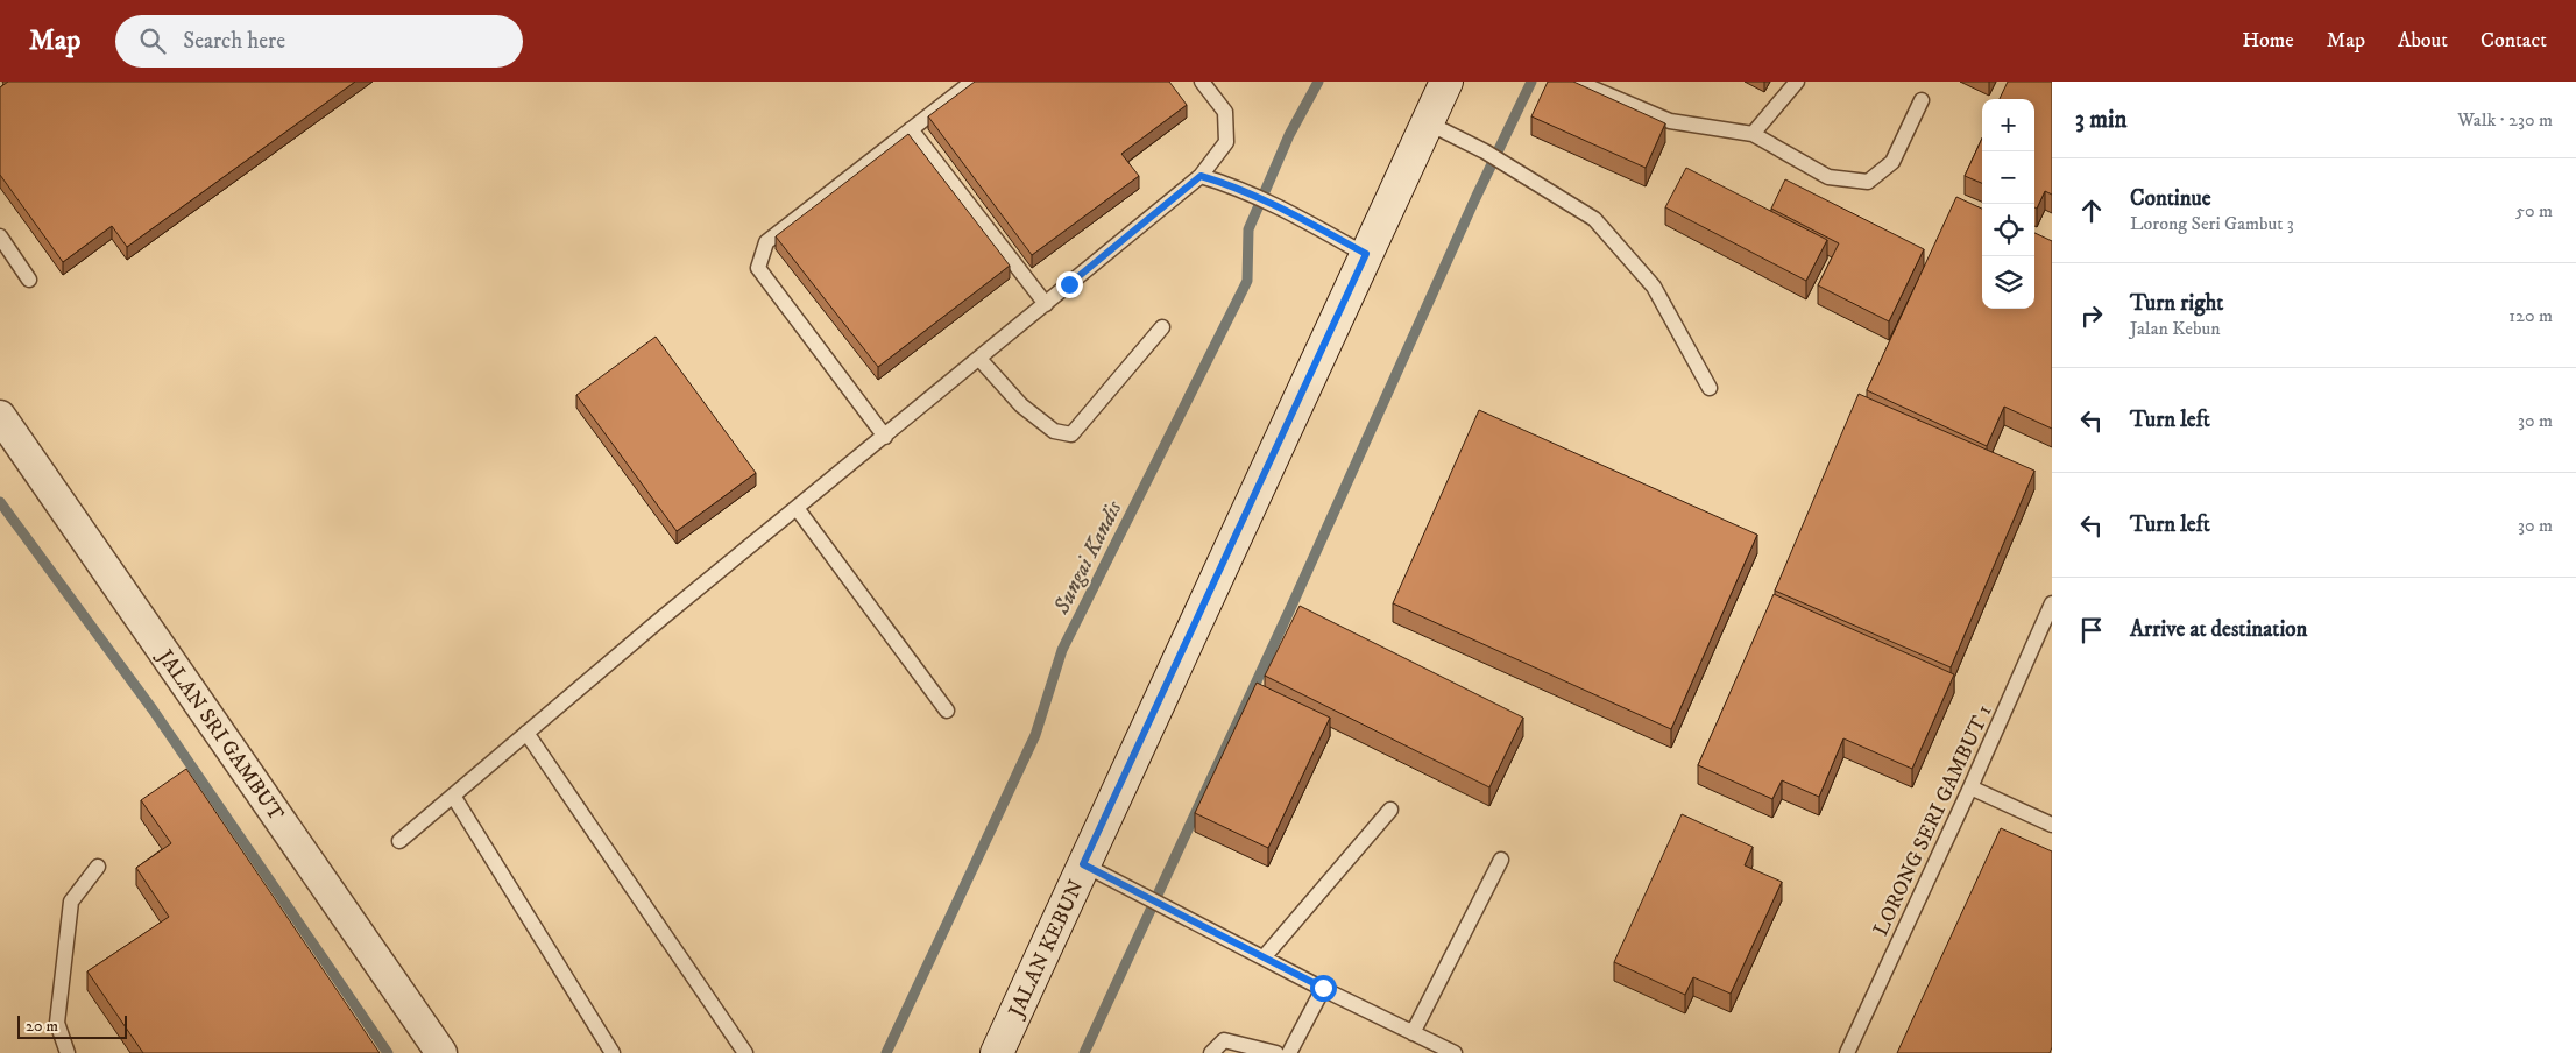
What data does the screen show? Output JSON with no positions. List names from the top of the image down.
{
  "streets": {
    "main road": ["JALAN KEBUN"],
    "street": ["JALAN SRI GAMBUT"],
    "lane": ["LORONG SERI GAMBUT 1"]
  },
  "water": ["Sungai Kandis"],
  "scale_bar": "20 m",
  "page": {
    "header": "Map",
    "search": "Search here",
    "nav": [
      "Home",
      "Map",
      "About",
      "Contact"
    ],
    "heading": ["3 min", "Walk · 230 m"],
    "map_buttons": ["+", "−"],
    "list": [
      ["Continue", "Lorong Seri Gambut 3", "50 m"],
      ["Turn right", "Jalan Kebun", "120 m"],
      ["Turn left", "30 m"],
      ["Turn left", "30 m"],
      "Arrive at destination"
    ],
    "scale": "20 m"
  }
}
